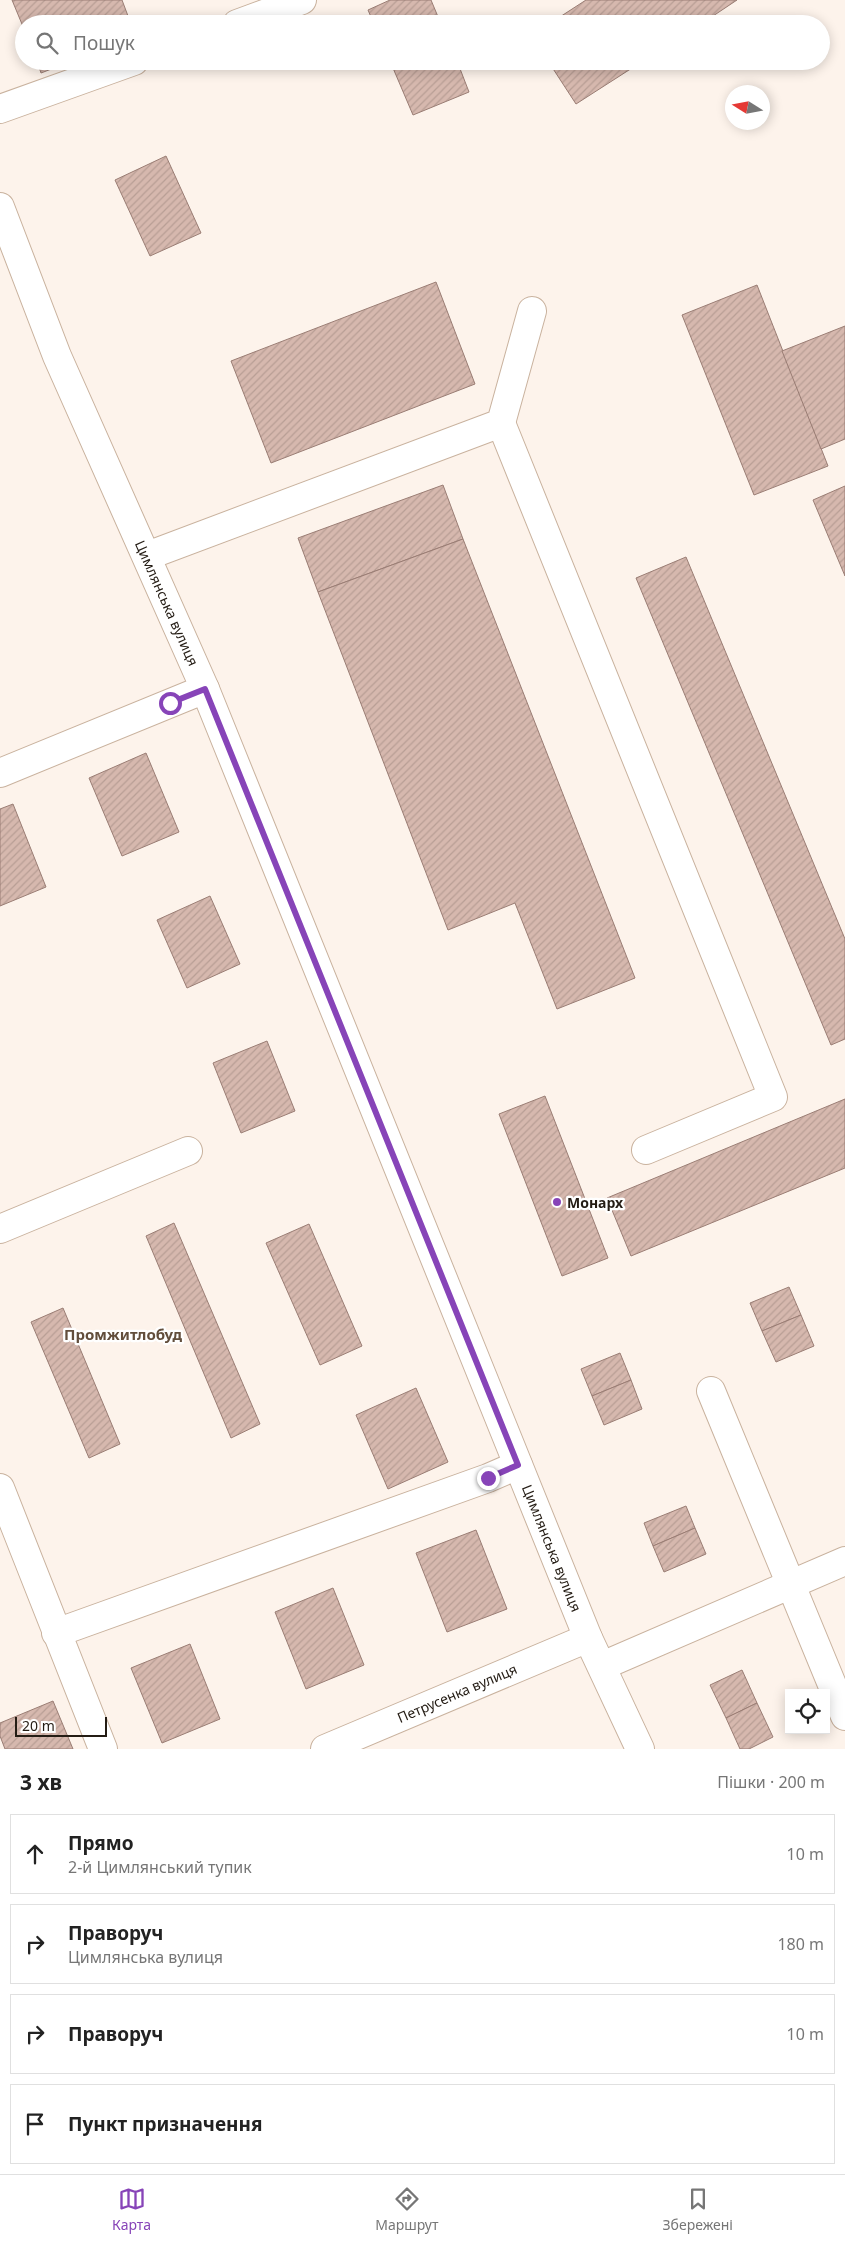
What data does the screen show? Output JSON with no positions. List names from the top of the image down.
{
  "streets": {
    "street": ["Цимлянська вулиця", "Петрусенка вулиця"]
  },
  "crossings": [
    ["Цимлянська вулиця", "Петрусенка вулиця"]
  ],
  "districts": ["Промжитлобуд"],
  "places": ["Монарх"],
  "scale_bar": "20 m",
  "north": "left",
  "page": {
    "search": "Пошук",
    "scale": "20 m",
    "heading": ["3 хв", "Пішки · 200 m"],
    "list": [
      ["Прямо", "2-й Цимлянський тупик", "10 m"],
      ["Праворуч", "Цимлянська вулиця", "180 m"],
      ["Праворуч", "10 m"],
      "Пункт призначення"
    ],
    "nav": ["Карта", "Маршрут", "Збережені"]
  }
}
